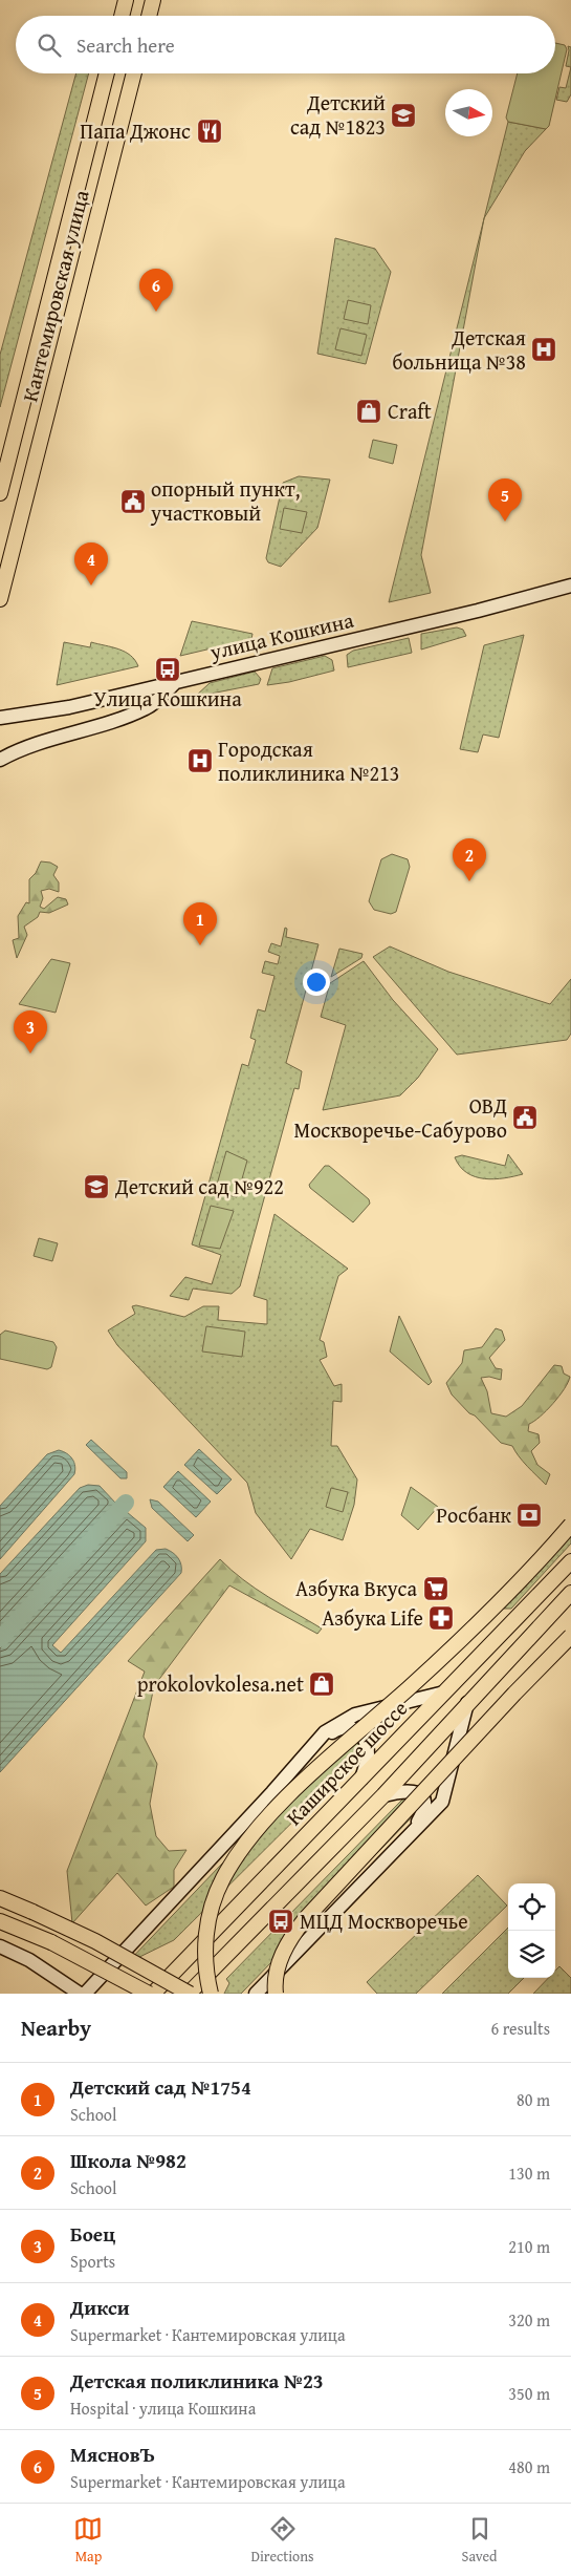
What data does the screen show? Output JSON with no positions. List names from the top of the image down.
{
  "streets": {
    "main road": ["Кантемировская улица", "улица Кошкина", "Каширское шоссе"]
  },
  "places": {
    "school or university": ["Детский сад №1823", "Детский сад №922"],
    "restaurant": ["Папа Джонс"],
    "hospital": ["Детская больница №38", "Городская поликлиника №213"],
    "shop": ["Craft", "prokolovkolesa.net"],
    "public building": ["опорный пункт, участковый", "ОВД Москворечье-Сабурово"],
    "bus stop": ["Улица Кошкина", "МЦД Москворечье"],
    "bank": ["Росбанк"],
    "supermarket": ["Азбука Вкуса"],
    "pharmacy": ["Азбука Life"]
  },
  "north": "right",
  "page": {
    "search": "Search here",
    "pins": [
      "6",
      "5",
      "4",
      "2",
      "1",
      "3"
    ],
    "heading": ["Nearby", "6 results"],
    "list": [
      {
        "mark": "1",
        "name": "Детский сад №1754",
        "note": "School",
        "value": "80 m"
      },
      {
        "mark": "2",
        "name": "Школа №982",
        "note": "School",
        "value": "130 m"
      },
      {
        "mark": "3",
        "name": "Боец",
        "note": "Sports",
        "value": "210 m"
      },
      {
        "mark": "4",
        "name": "Дикси",
        "note": "Supermarket · Кантемировская улица",
        "value": "320 m"
      },
      {
        "mark": "5",
        "name": "Детская поликлиника №23",
        "note": "Hospital · улица Кошкина",
        "value": "350 m"
      },
      {
        "mark": "6",
        "name": "МясновЪ",
        "note": "Supermarket · Кантемировская улица",
        "value": "480 m"
      }
    ],
    "nav": ["Map", "Directions", "Saved"]
  }
}
